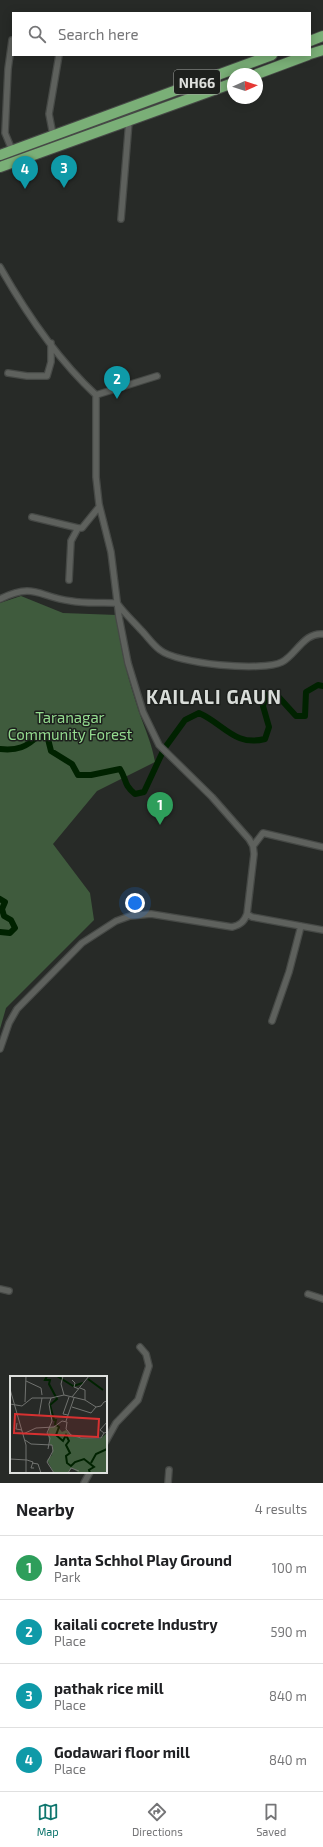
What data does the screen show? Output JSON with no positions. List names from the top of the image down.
{
  "streets": {
    "highway": ["NH66"]
  },
  "districts": ["KAILALI GAUN"],
  "parks": ["Taranagar Community Forest"],
  "north": "right",
  "page": {
    "search": "Search here",
    "pins": [
      "3",
      "4",
      "2",
      "1"
    ],
    "heading": ["Nearby", "4 results"],
    "list": [
      {
        "mark": "1",
        "name": "Janta Schhol Play Ground",
        "note": "Park",
        "value": "100 m"
      },
      {
        "mark": "2",
        "name": "kailali cocrete Industry",
        "note": "Place",
        "value": "590 m"
      },
      {
        "mark": "3",
        "name": "pathak rice mill",
        "note": "Place",
        "value": "840 m"
      },
      {
        "mark": "4",
        "name": "Godawari floor mill",
        "note": "Place",
        "value": "840 m"
      }
    ],
    "nav": ["Map", "Directions", "Saved"]
  }
}
